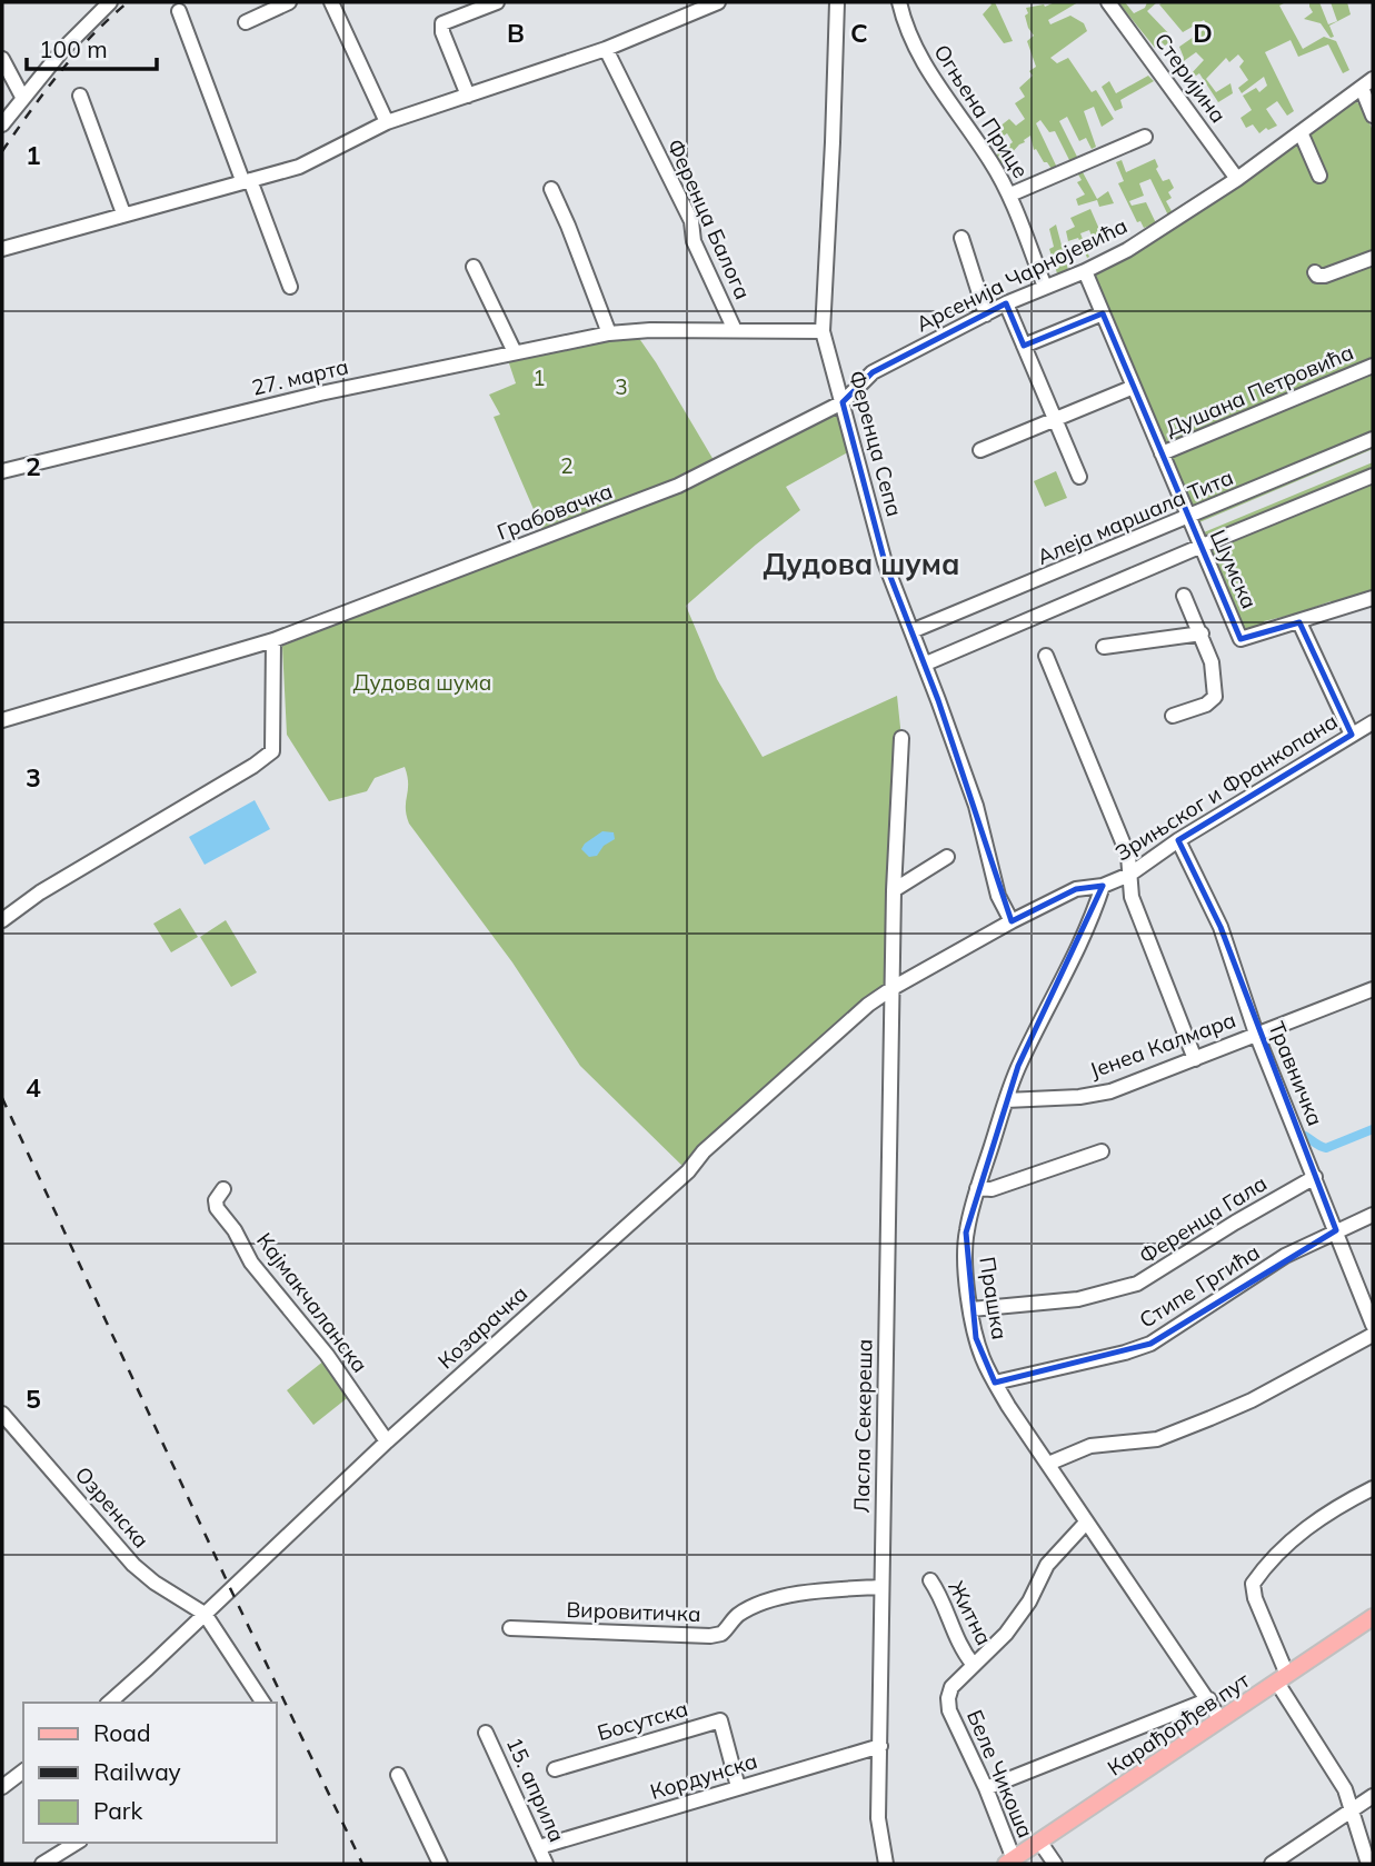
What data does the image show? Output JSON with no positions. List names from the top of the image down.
{
  "streets": {
    "main road": ["Карађорђев пут"],
    "street": [
      "Стеријина",
      "Огњена Прице",
      "Ференца Балога",
      "Арсенија Чарнојевића",
      "27. марта",
      "Душана Петровића",
      "Ференца Сепа",
      "Грабовачка",
      "Алеја маршала Тита",
      "Шумска",
      "Зрињског и Франкопана",
      "Јенеа Калмара",
      "Травничка",
      "Ференца Гала",
      "Стипе Гргића",
      "Прашка",
      "Кајмакчаланска",
      "Козарачка",
      "Ласла Секереша",
      "Озренска",
      "Вировитичка",
      "Житна",
      "Босутска",
      "Беле Чикоша",
      "Кордунска",
      "15. априла"
    ]
  },
  "crossings": [
    ["Стеријина", "Арсенија Чарнојевића"],
    ["Огњена Прице", "Арсенија Чарнојевића"],
    ["Ференца Балога", "27. марта"],
    ["Арсенија Чарнојевића", "Ференца Сепа"],
    ["Арсенија Чарнојевића", "Грабовачка"],
    ["Арсенија Чарнојевића", "Шумска"],
    ["27. марта", "Ференца Сепа"],
    ["Душана Петровића", "Шумска"],
    ["Ференца Сепа", "Грабовачка"],
    ["Ференца Сепа", "Алеја маршала Тита"],
    ["Ференца Сепа", "Зрињског и Франкопана"],
    ["Алеја маршала Тита", "Шумска"],
    ["Зрињског и Франкопана", "Травничка"],
    ["Зрињског и Франкопана", "Прашка"],
    ["Зрињског и Франкопана", "Козарачка"],
    ["Зрињског и Франкопана", "Ласла Секереша"],
    ["Јенеа Калмара", "Травничка"],
    ["Јенеа Калмара", "Прашка"],
    ["Травничка", "Ференца Гала"],
    ["Травничка", "Стипе Гргића"],
    ["Ференца Гала", "Прашка"],
    ["Стипе Гргића", "Прашка"],
    ["Прашка", "Карађорђев пут"],
    ["Прашка", "Беле Чикоша"],
    ["Кајмакчаланска", "Козарачка"],
    ["Козарачка", "Ласла Секереша"],
    ["Козарачка", "Озренска"],
    ["Ласла Секереша", "Вировитичка"],
    ["Ласла Секереша", "Кордунска"],
    ["Житна", "Беле Чикоша"],
    ["Босутска", "Кордунска"],
    ["Карађорђев пут", "Беле Чикоша"],
    ["Кордунска", "15. априла"]
  ],
  "districts": ["Дудова шума"],
  "parks": [
    "1",
    "3",
    "2",
    "Дудова шума"
  ],
  "legend": ["Road", "Railway", "Park"],
  "scale_bar": "100 m",
  "grid": {
    "columns": ["B", "C", "D"],
    "rows": [
      "1",
      "2",
      "3",
      "4",
      "5"
    ]
  }
}
